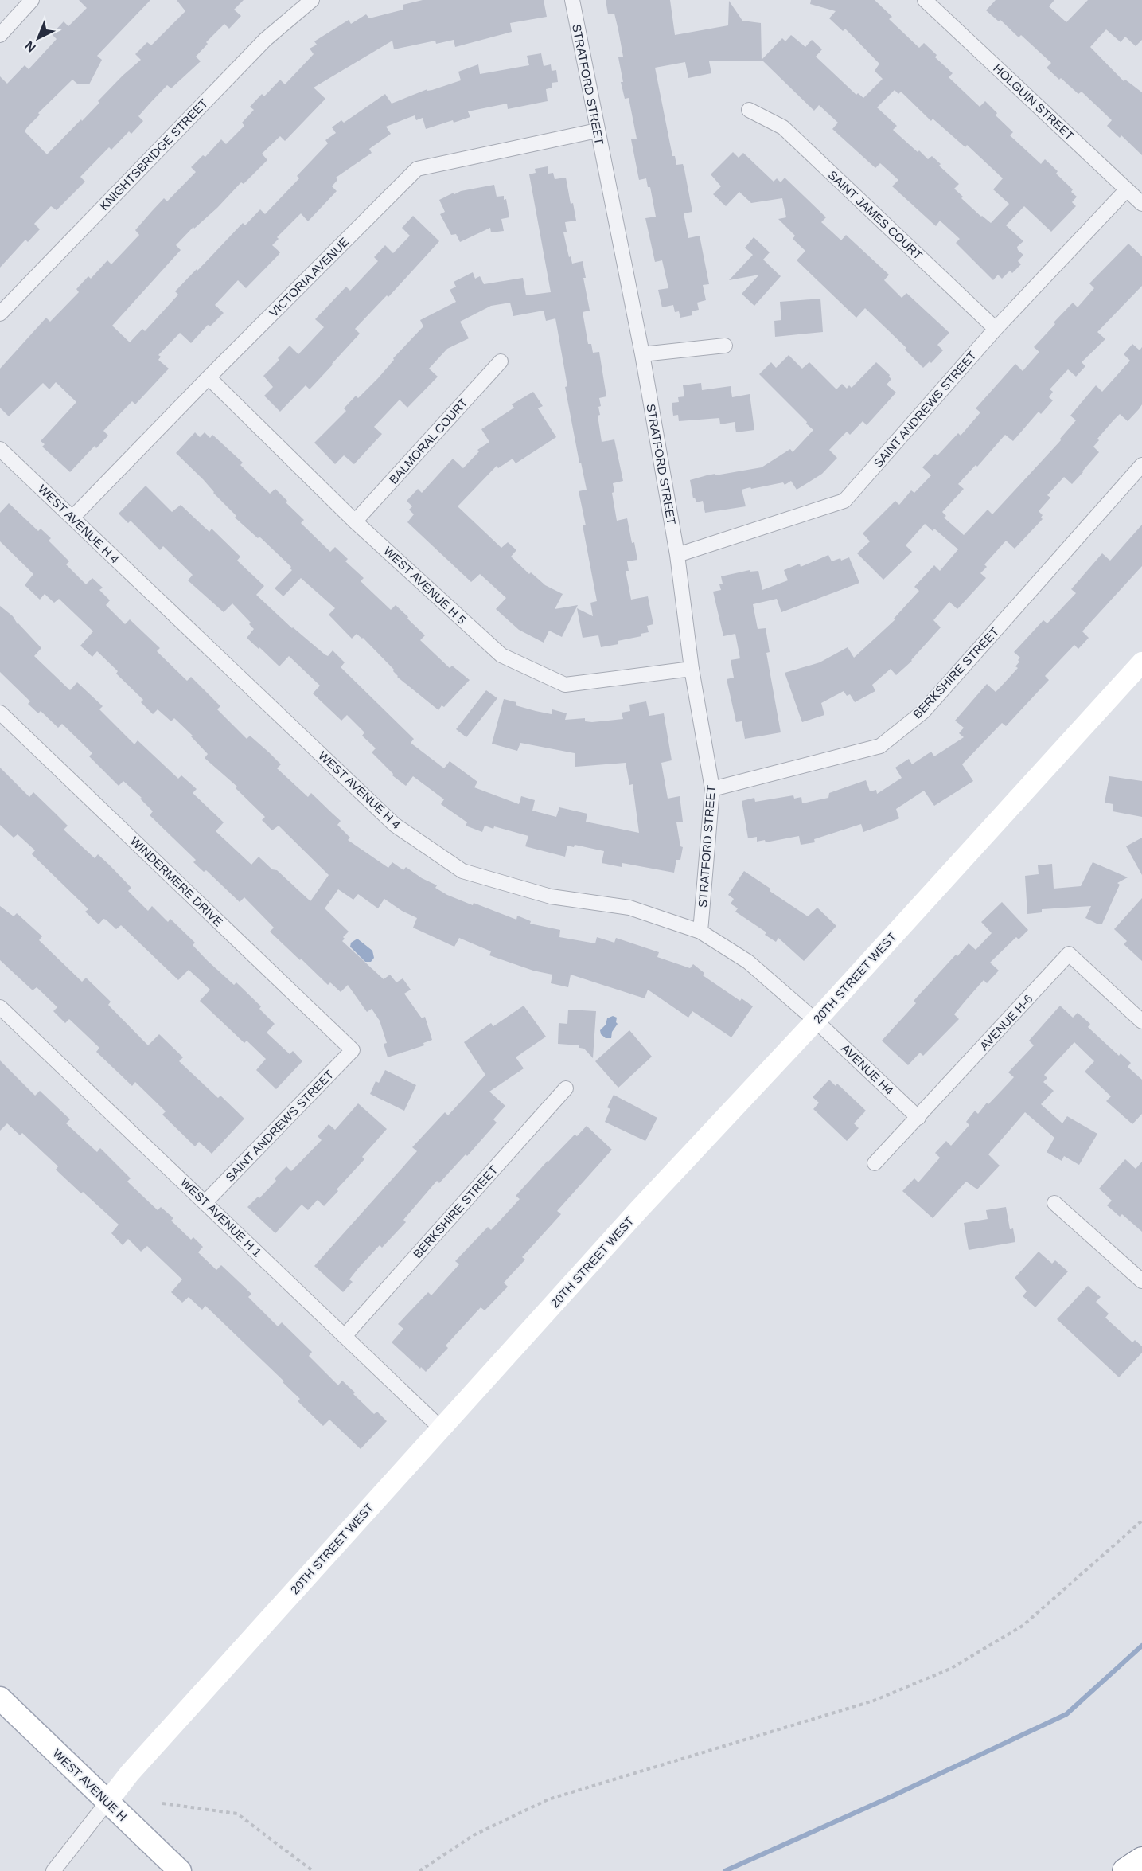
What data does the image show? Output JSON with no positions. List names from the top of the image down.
{
  "streets": {
    "main road": ["20TH STREET WEST", "WEST AVENUE H"],
    "street": [
      "STRATFORD STREET",
      "HOLGUIN STREET",
      "KNIGHTSBRIDGE STREET",
      "SAINT JAMES COURT",
      "VICTORIA AVENUE",
      "SAINT ANDREWS STREET",
      "BALMORAL COURT",
      "WEST AVENUE H 4",
      "WEST AVENUE H 5",
      "BERKSHIRE STREET",
      "WINDERMERE DRIVE",
      "AVENUE H-6",
      "AVENUE H4",
      "WEST AVENUE H 1"
    ]
  },
  "crossings": [
    ["STRATFORD STREET", "VICTORIA AVENUE"],
    ["STRATFORD STREET", "SAINT ANDREWS STREET"],
    ["STRATFORD STREET", "WEST AVENUE H 4"],
    ["STRATFORD STREET", "WEST AVENUE H 5"],
    ["STRATFORD STREET", "BERKSHIRE STREET"],
    ["HOLGUIN STREET", "SAINT ANDREWS STREET"],
    ["SAINT JAMES COURT", "SAINT ANDREWS STREET"],
    ["VICTORIA AVENUE", "WEST AVENUE H 4"],
    ["VICTORIA AVENUE", "WEST AVENUE H 5"],
    ["SAINT ANDREWS STREET", "WINDERMERE DRIVE"],
    ["SAINT ANDREWS STREET", "WEST AVENUE H 1"],
    ["BALMORAL COURT", "WEST AVENUE H 5"],
    ["WEST AVENUE H 4", "20TH STREET WEST"],
    ["WEST AVENUE H 4", "AVENUE H4"],
    ["BERKSHIRE STREET", "WEST AVENUE H 1"],
    ["20TH STREET WEST", "AVENUE H4"],
    ["20TH STREET WEST", "WEST AVENUE H 1"],
    ["20TH STREET WEST", "WEST AVENUE H"],
    ["AVENUE H-6", "AVENUE H4"]
  ],
  "north": "bottom left"
}
